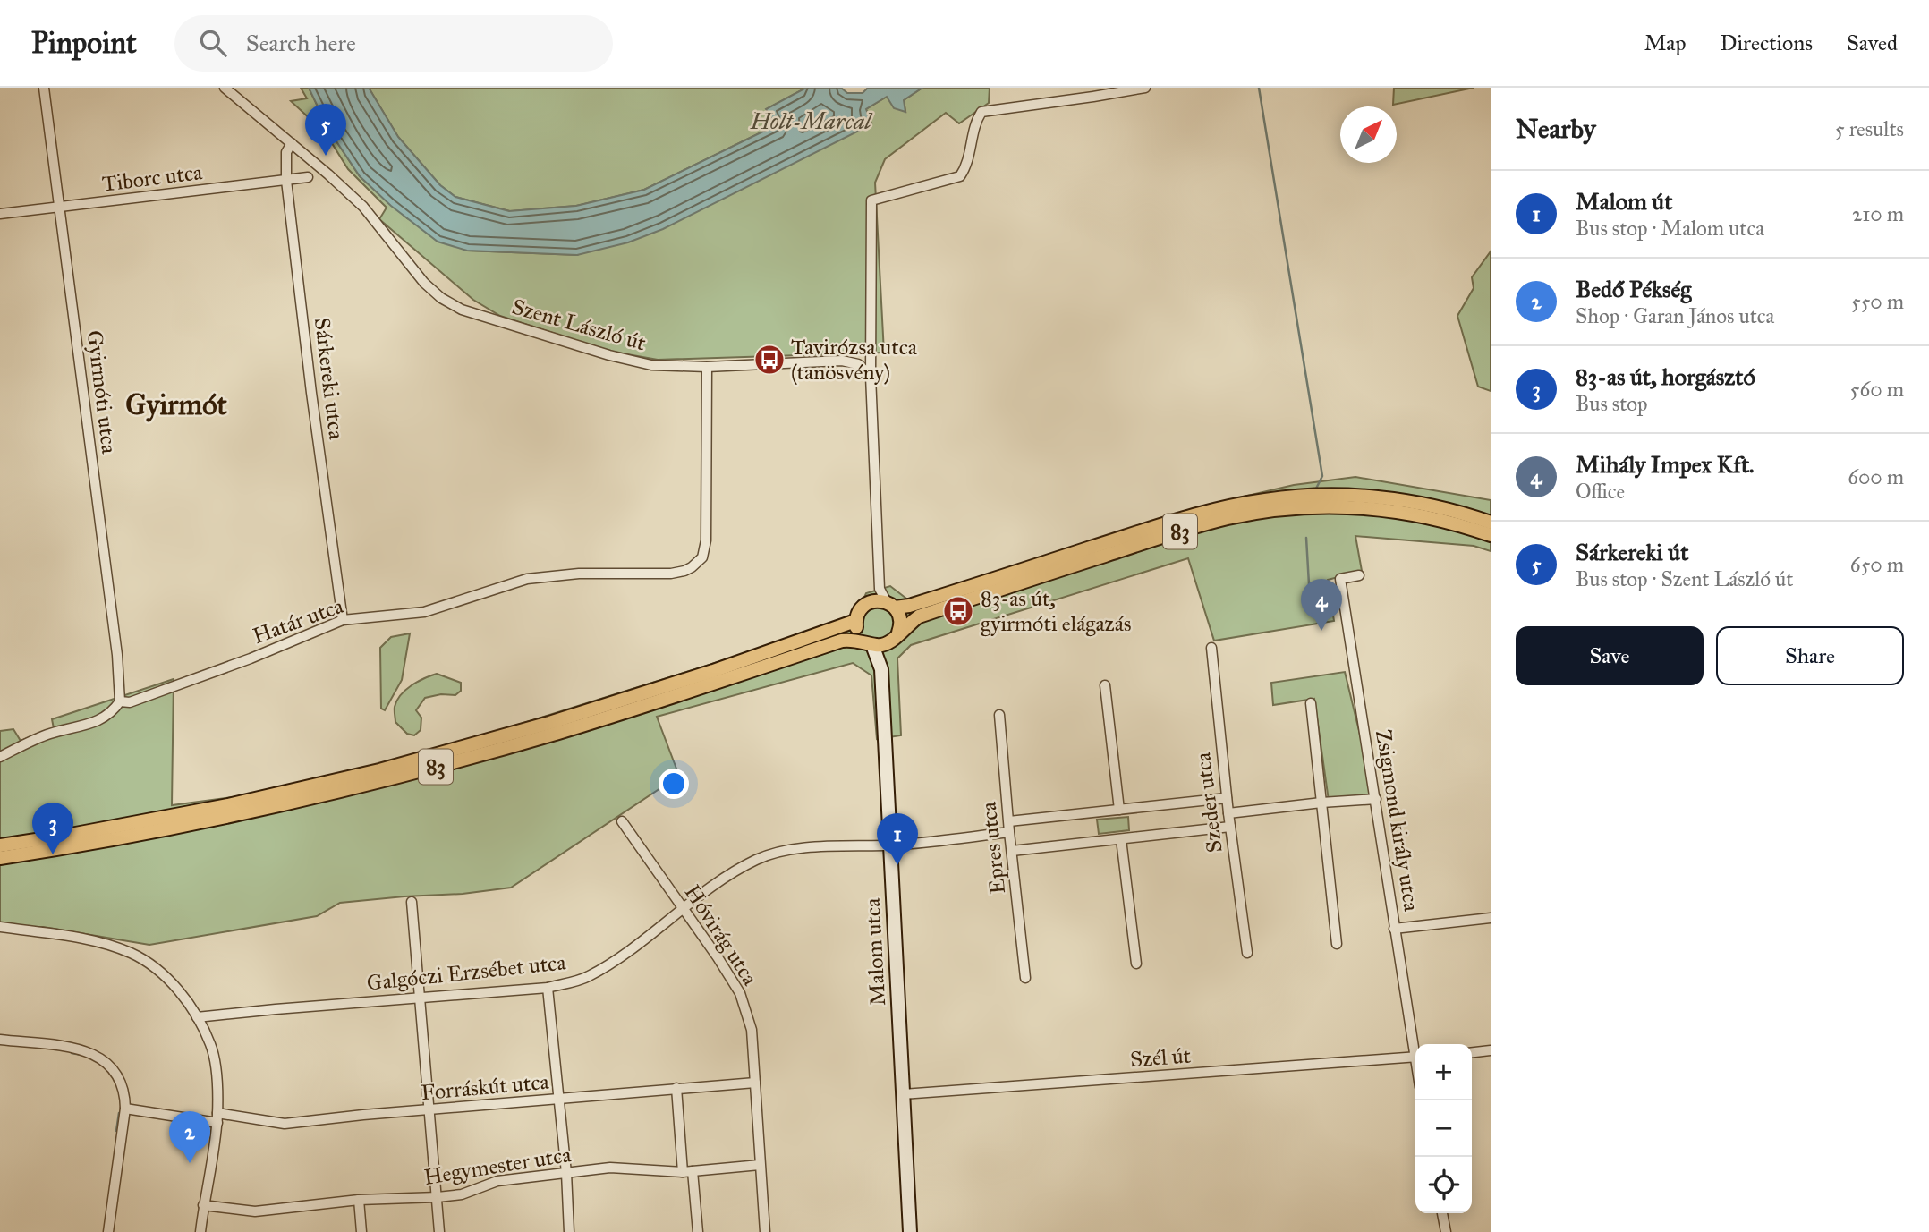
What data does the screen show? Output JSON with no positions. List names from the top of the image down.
{
  "streets": {
    "main road": ["83", "Malom utca"],
    "street": [
      "Tiborc utca",
      "Szent László út",
      "Sárkereki utca",
      "Gyirmóti utca",
      "Határ utca",
      "Szeder utca",
      "Zsigmond király utca",
      "Epres utca",
      "Hóvirág utca",
      "Galgóczi Erzsébet utca",
      "Szél út",
      "Forráskút utca",
      "Hegymester utca"
    ]
  },
  "crossings": [
    ["Tiborc utca", "Sárkereki utca"],
    ["Tiborc utca", "Gyirmóti utca"],
    ["Szent László út", "Sárkereki utca"],
    ["Szent László út", "Határ utca"],
    ["Sárkereki utca", "Határ utca"],
    ["Gyirmóti utca", "Határ utca"],
    ["Epres utca", "Galgóczi Erzsébet utca"],
    ["Hóvirág utca", "Galgóczi Erzsébet utca"],
    ["Hóvirág utca", "Forráskút utca"],
    ["Hóvirág utca", "Hegymester utca"],
    ["Malom utca", "Galgóczi Erzsébet utca"],
    ["Malom utca", "Szél út"]
  ],
  "districts": ["Gyirmót"],
  "water": ["Holt-Marcal"],
  "places": {
    "bus stop": ["Tavirózsa utca (tanösvény)", "83-as út, gyirmóti elágazás"]
  },
  "north": "top right",
  "page": {
    "header": "Pinpoint",
    "search": "Search here",
    "nav": ["Map", "Directions", "Saved"],
    "heading": ["Nearby", "5 results"],
    "pins": [
      "5",
      "4",
      "3",
      "1",
      "2"
    ],
    "list": [
      {
        "mark": "1",
        "name": "Malom út",
        "note": "Bus stop · Malom utca",
        "value": "210 m"
      },
      {
        "mark": "2",
        "name": "Bedő Pékség",
        "note": "Shop · Garan János utca",
        "value": "550 m"
      },
      {
        "mark": "3",
        "name": "83-as út, horgásztó",
        "note": "Bus stop",
        "value": "560 m"
      },
      {
        "mark": "4",
        "name": "Mihály Impex Kft.",
        "note": "Office",
        "value": "600 m"
      },
      {
        "mark": "5",
        "name": "Sárkereki út",
        "note": "Bus stop · Szent László út",
        "value": "650 m"
      }
    ],
    "buttons": ["Save", "Share"],
    "map_buttons": ["+", "−"]
  }
}
